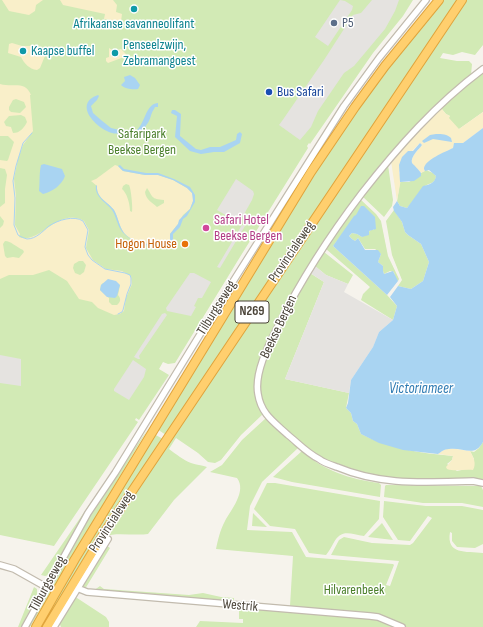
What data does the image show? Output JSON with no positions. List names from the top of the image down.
{
  "streets": {
    "highway": ["Provincialeweg", "N269"],
    "street": ["Tilburgseweg", "Beekse Bergen", "Westrik"]
  },
  "water": ["Victoriameer"],
  "parks": ["Safaripark Beekse Bergen", "Hilvarenbeek"],
  "places": [
    "Afrikaanse savanneolifant",
    "P5",
    "Kaapse buffel",
    "Penseelzwijn, Zebramangoest",
    "Bus Safari",
    "Safari Hotel Beekse Bergen",
    "Hogon House"
  ]
}
